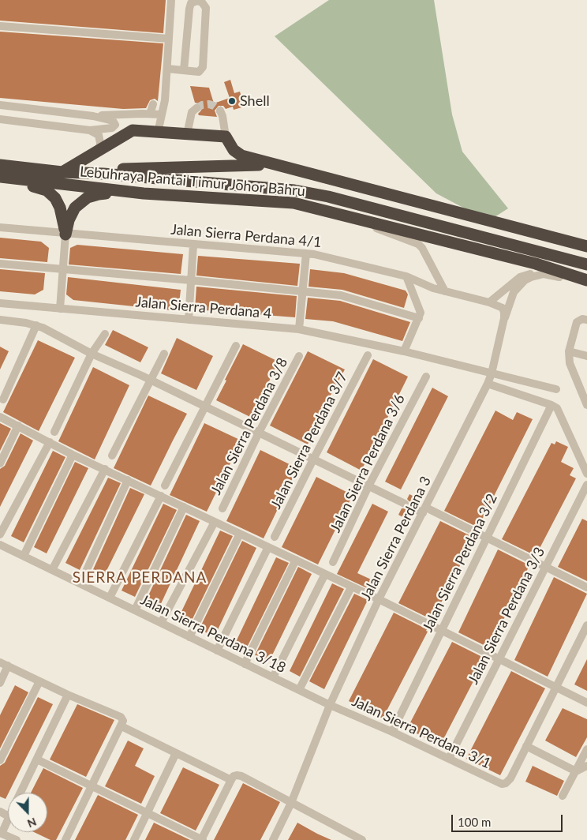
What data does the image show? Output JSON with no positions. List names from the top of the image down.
{
  "streets": {
    "highway": ["Lebuhraya Pantai Timur Johor Bahru"],
    "street": [
      "Jalan Sierra Perdana 4/1",
      "Jalan Sierra Perdana 4",
      "Jalan Sierra Perdana 3/8",
      "Jalan Sierra Perdana 3/7",
      "Jalan Sierra Perdana 3/6",
      "Jalan Sierra Perdana 3",
      "Jalan Sierra Perdana 3/2",
      "Jalan Sierra Perdana 3/3",
      "Jalan Sierra Perdana 3/18",
      "Jalan Sierra Perdana 3/1"
    ]
  },
  "crossings": [
    ["Jalan Sierra Perdana 4", "Jalan Sierra Perdana 3"],
    ["Jalan Sierra Perdana 3", "Jalan Sierra Perdana 3/18"],
    ["Jalan Sierra Perdana 3", "Jalan Sierra Perdana 3/1"],
    ["Jalan Sierra Perdana 3/2", "Jalan Sierra Perdana 3/1"],
    ["Jalan Sierra Perdana 3/3", "Jalan Sierra Perdana 3/1"],
    ["Jalan Sierra Perdana 3/18", "Jalan Sierra Perdana 3/1"]
  ],
  "districts": ["SIERRA PERDANA"],
  "places": ["Shell"],
  "scale_bar": "100 m",
  "north": "bottom"
}
